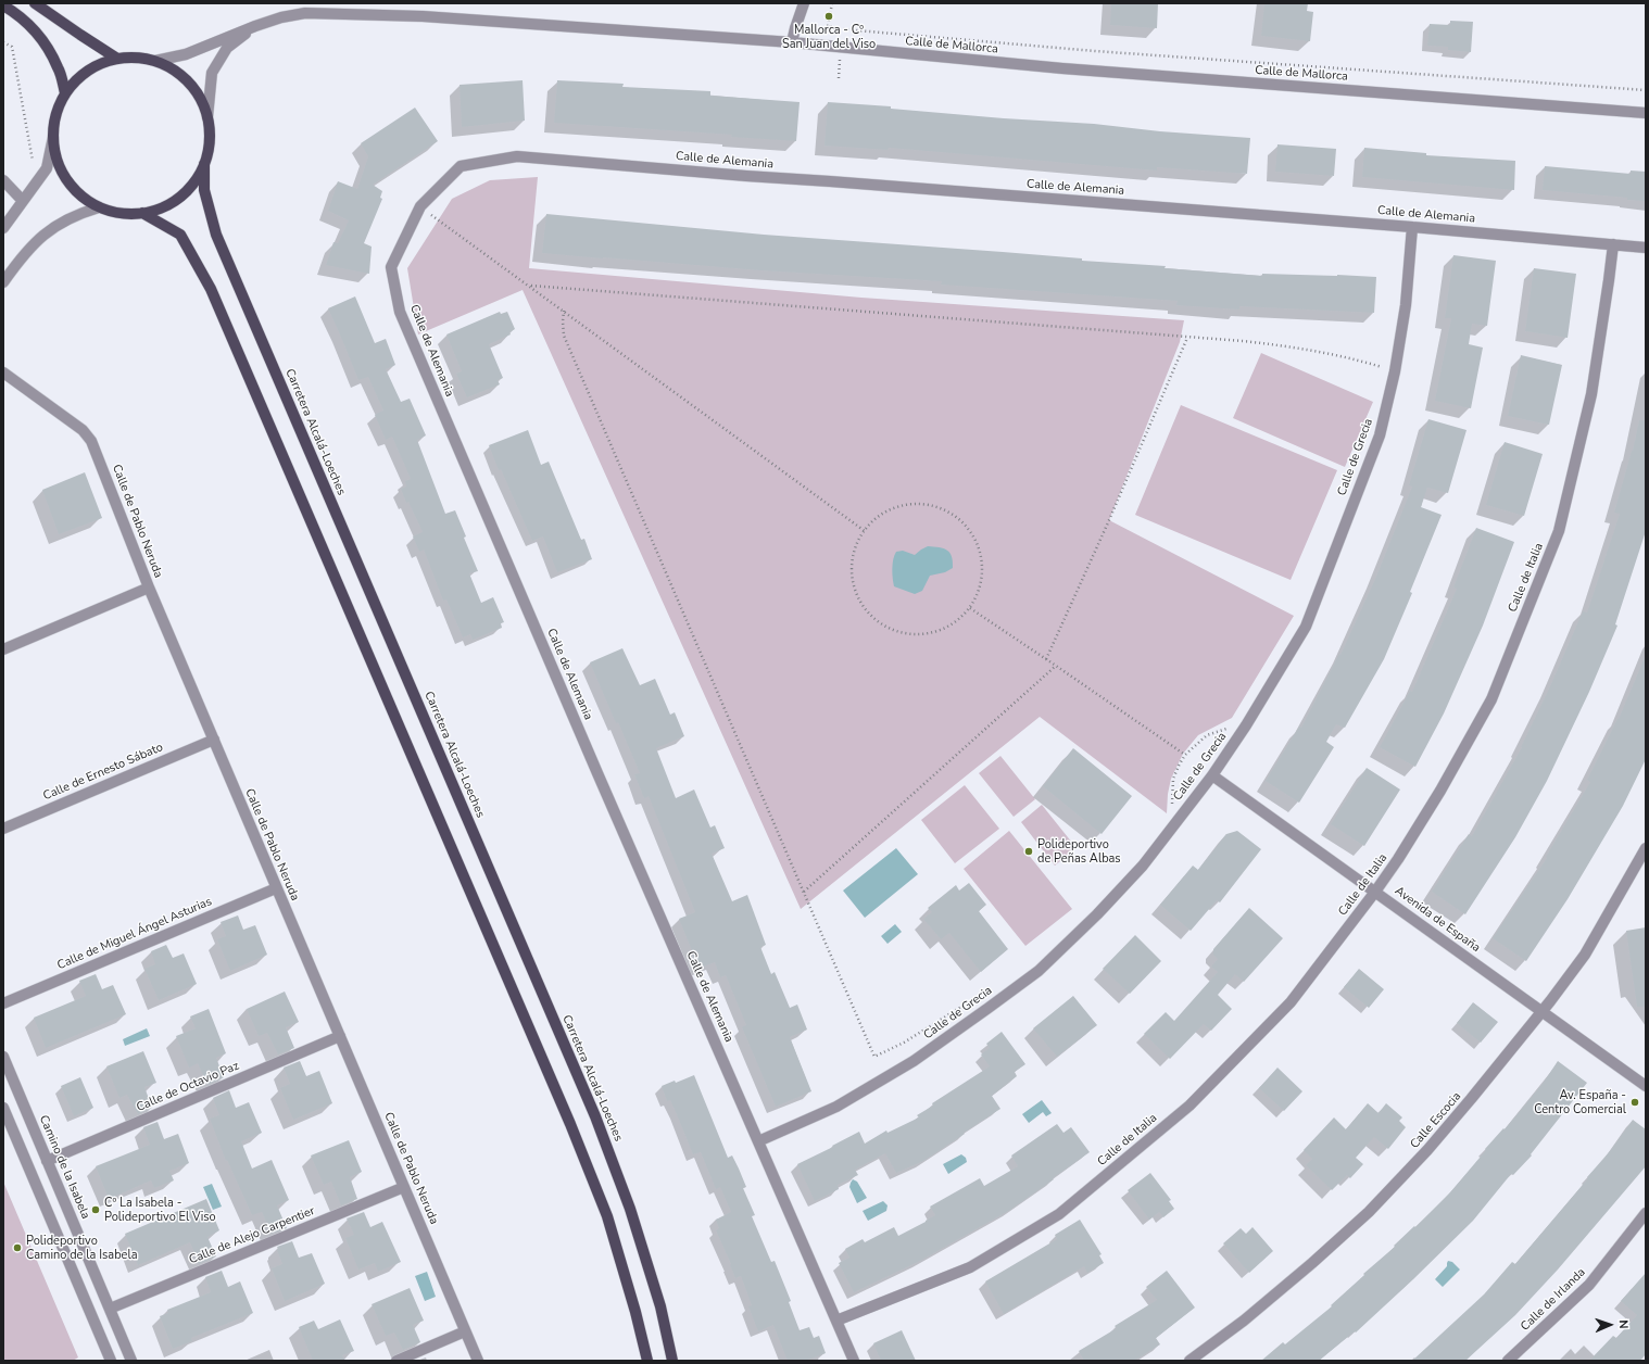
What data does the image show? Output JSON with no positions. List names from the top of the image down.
{
  "streets": {
    "main road": ["Carretera Alcalá-Loeches"],
    "street": [
      "Calle de Mallorca",
      "Calle de Alemania",
      "Calle de Grecia",
      "Calle de Pablo Neruda",
      "Calle de Italia",
      "Calle de Ernesto Sábato",
      "Avenida de España",
      "Calle de Miguel Ángel Asturias",
      "Calle de Octavio Paz",
      "Calle Escocia",
      "Camino de la Isabela",
      "Calle de Alejo Carpentier",
      "Calle de Irlanda"
    ]
  },
  "crossings": [
    ["Calle de Alemania", "Calle de Grecia"],
    ["Calle de Alemania", "Calle de Italia"],
    ["Calle de Grecia", "Avenida de España"],
    ["Calle de Pablo Neruda", "Calle de Ernesto Sábato"],
    ["Calle de Pablo Neruda", "Calle de Miguel Ángel Asturias"],
    ["Calle de Pablo Neruda", "Calle de Octavio Paz"],
    ["Calle de Pablo Neruda", "Calle de Alejo Carpentier"],
    ["Calle de Italia", "Avenida de España"],
    ["Avenida de España", "Calle Escocia"],
    ["Calle de Octavio Paz", "Camino de la Isabela"],
    ["Camino de la Isabela", "Calle de Alejo Carpentier"]
  ],
  "places": [
    "Mallorca - Cº San Juan del Viso",
    "Polideportivo de Peñas Albas",
    "Av. España - Centro Comercial",
    "Cº La Isabela - Polideportivo El Viso",
    "Polideportivo Camino de la Isabela"
  ],
  "north": "right"
}
